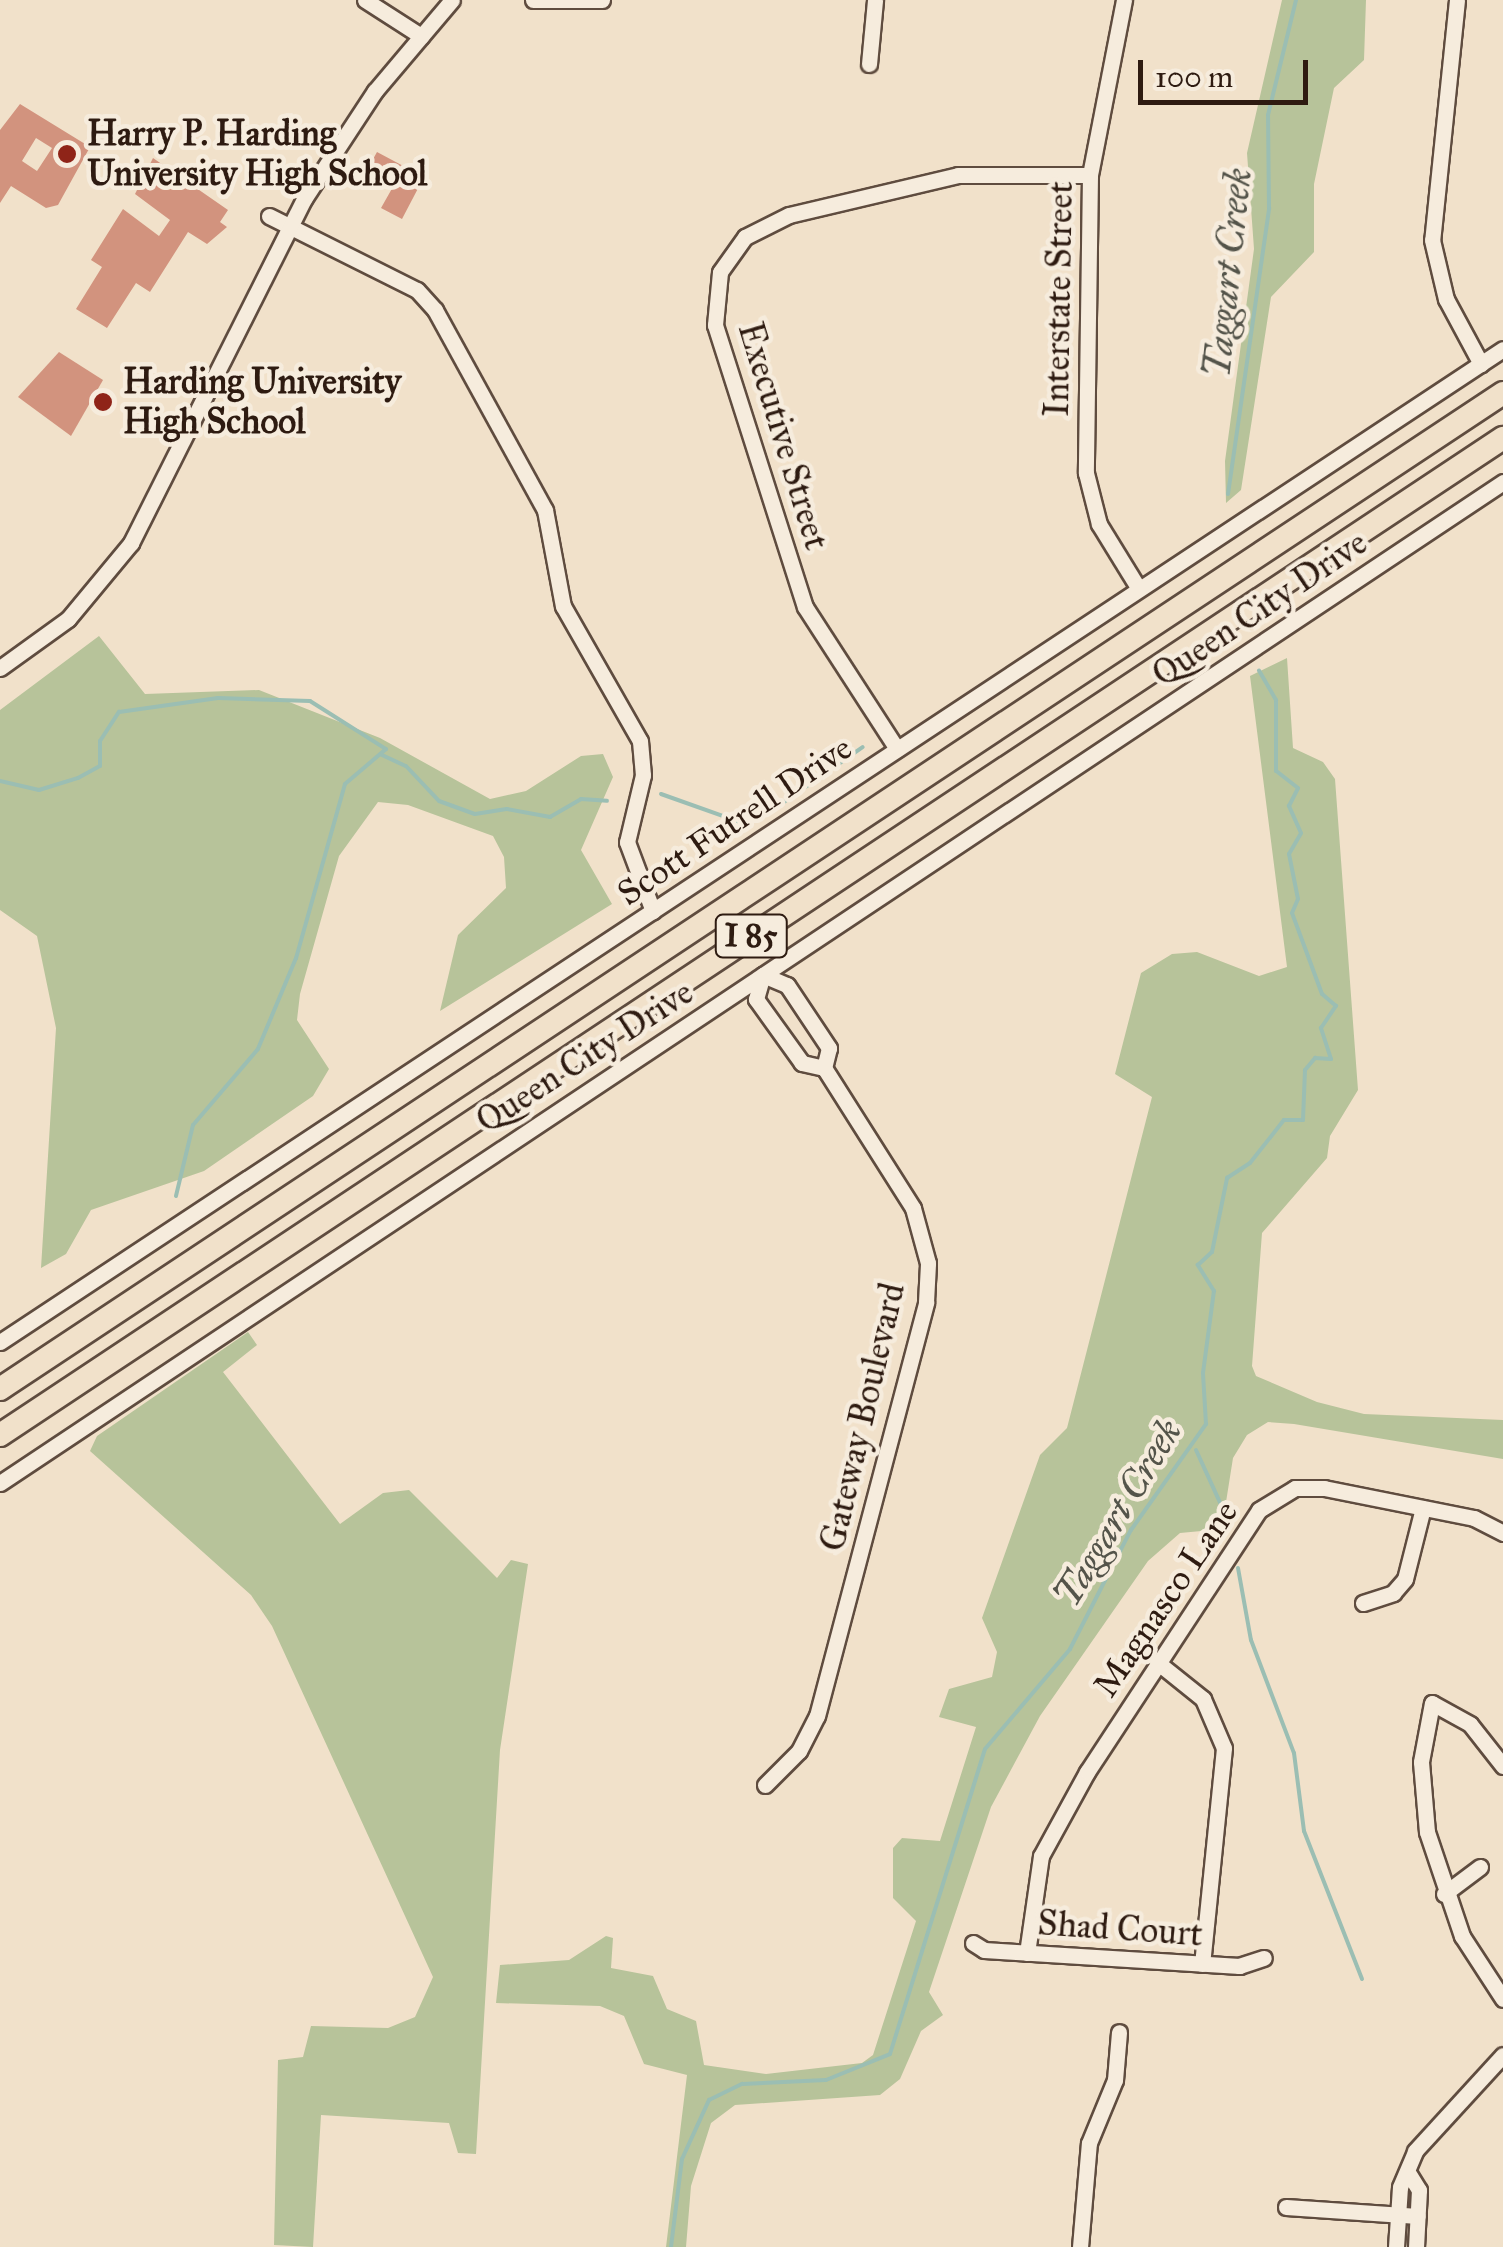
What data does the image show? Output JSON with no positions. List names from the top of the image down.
{
  "streets": {
    "highway": ["I 85"],
    "street": [
      "Interstate Street",
      "Executive Street",
      "Queen City Drive",
      "Scott Futrell Drive",
      "Gateway Boulevard",
      "Magnasco Lane",
      "Shad Court"
    ]
  },
  "crossings": [
    ["Interstate Street", "Executive Street"],
    ["Interstate Street", "Scott Futrell Drive"],
    ["Executive Street", "Scott Futrell Drive"],
    ["Queen City Drive", "Gateway Boulevard"],
    ["Magnasco Lane", "Shad Court"]
  ],
  "water": ["Taggart Creek"],
  "places": ["Harry P. Harding University High School", "Harding University High School"],
  "scale_bar": "100 m"
}
